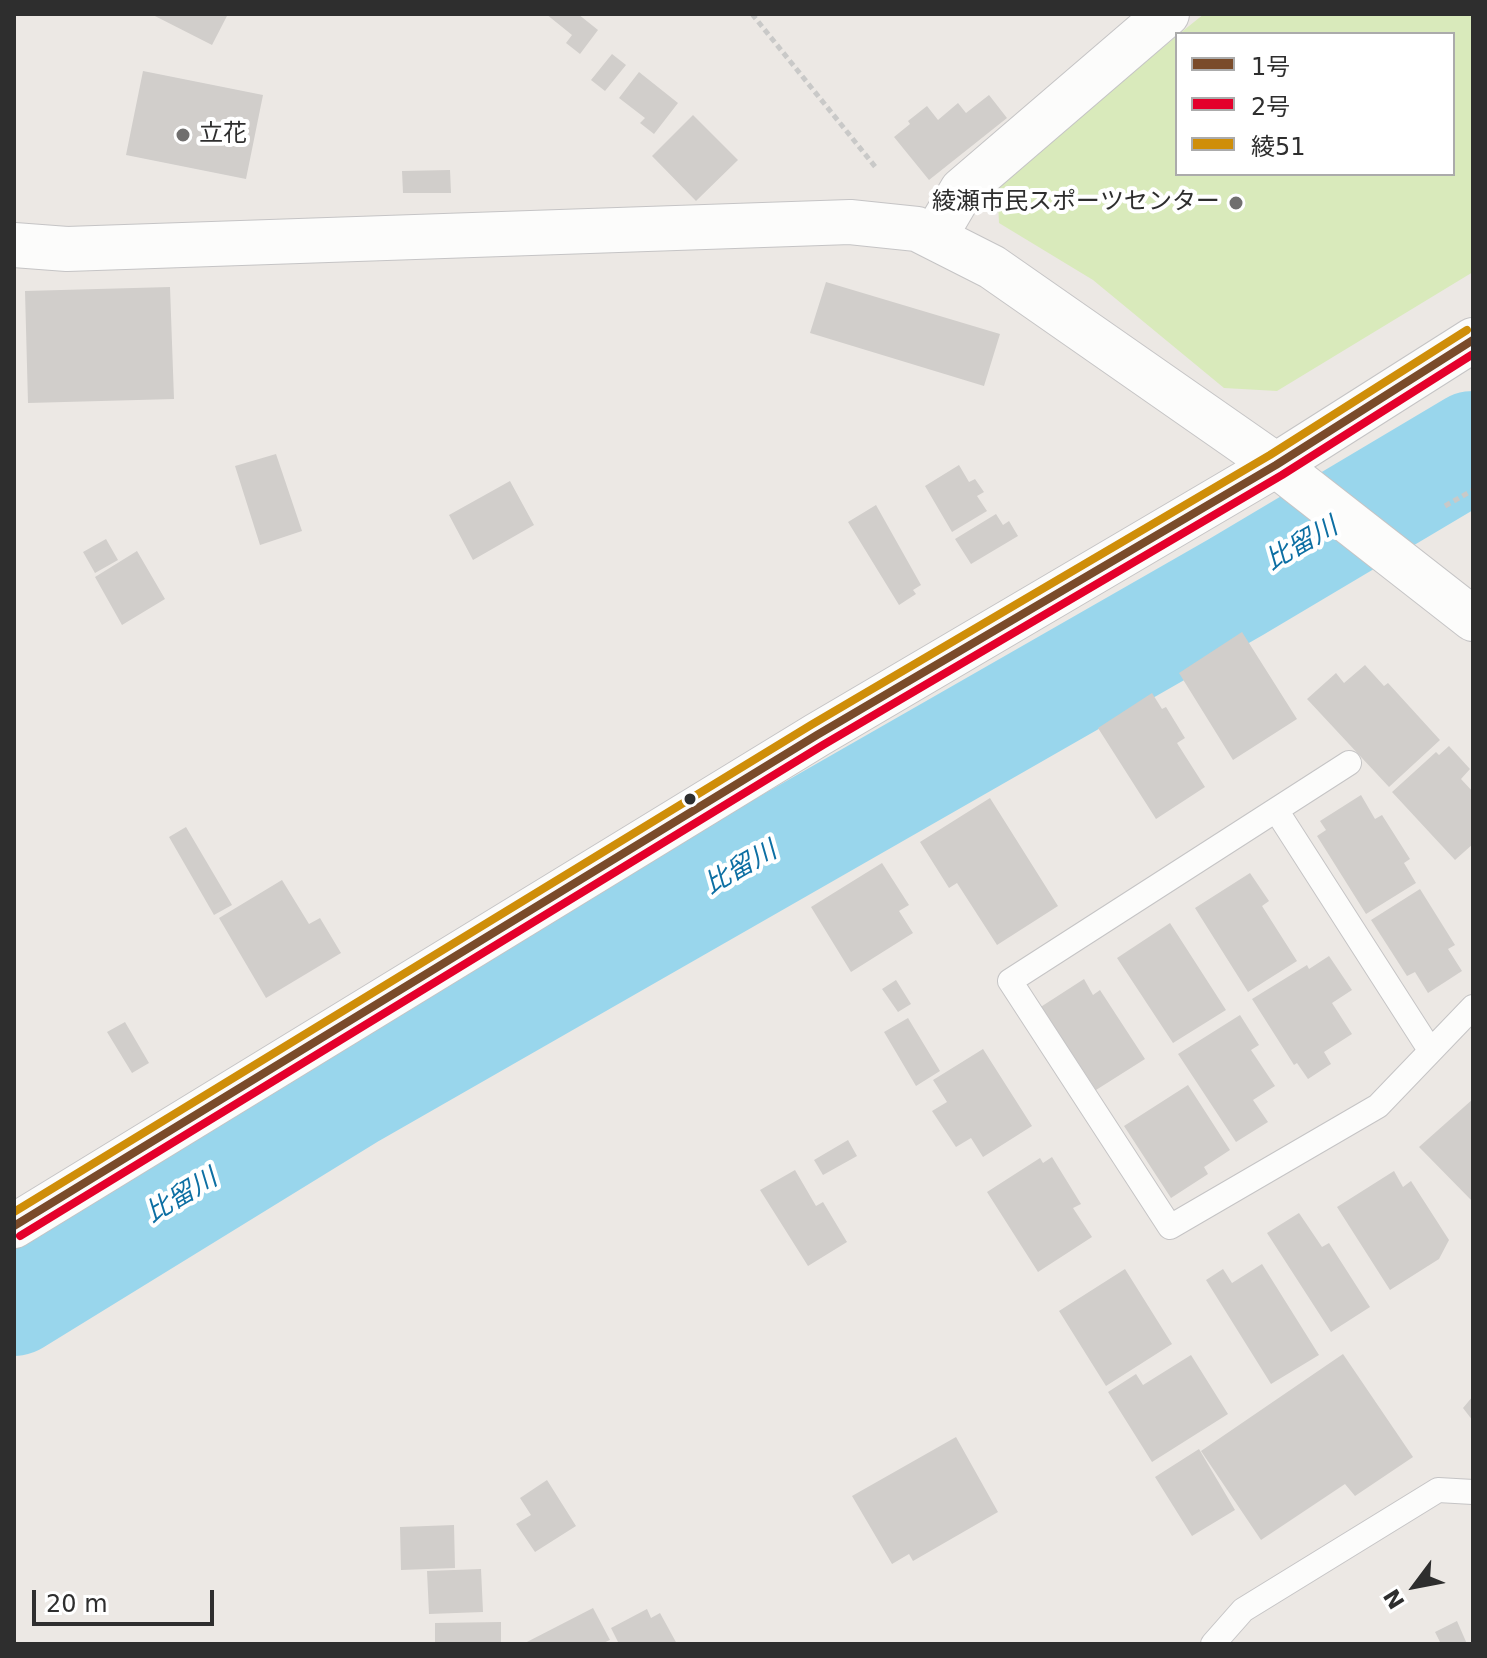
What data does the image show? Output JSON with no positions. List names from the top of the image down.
{
  "water": ["比留川"],
  "places": ["立花", "綾瀬市民スポーツセンター"],
  "lines": ["transit line 綾51", "transit line 1号", "transit line 2号"],
  "legend": ["1号", "2号", "綾51"],
  "scale_bar": "20 m",
  "north": "bottom left"
}
